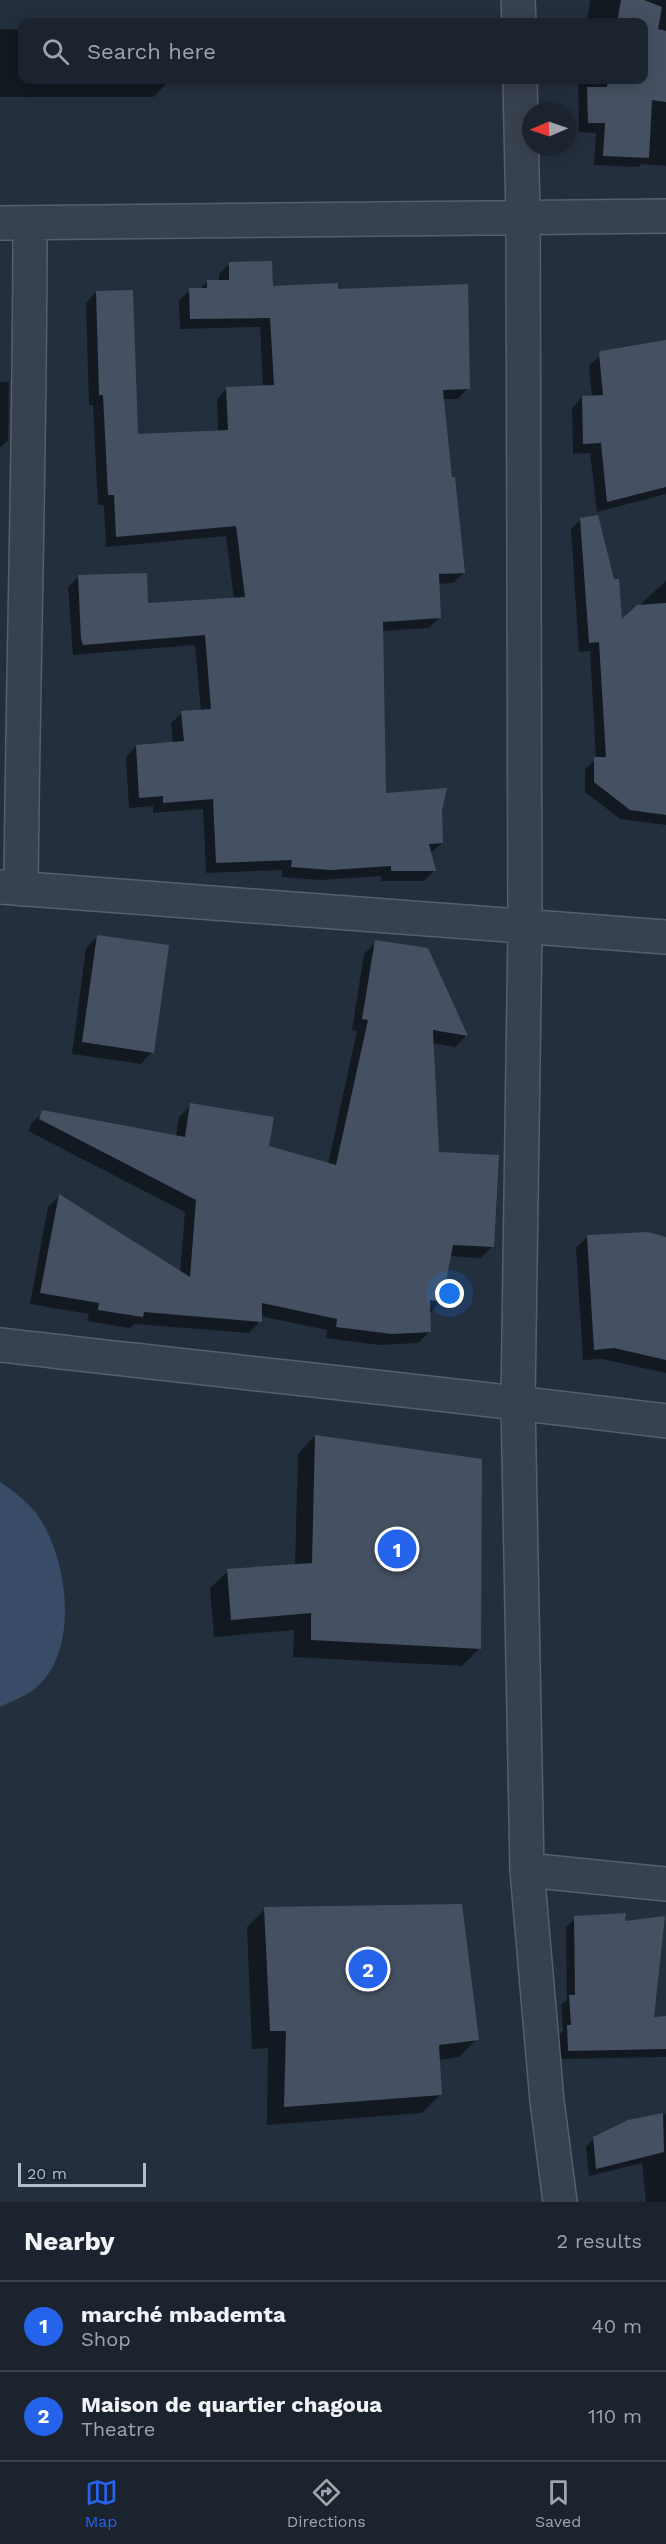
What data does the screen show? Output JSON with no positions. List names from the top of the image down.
{
  "scale_bar": "20 m",
  "north": "left",
  "page": {
    "search": "Search here",
    "pins": ["1", "2"],
    "scale": "20 m",
    "heading": ["Nearby", "2 results"],
    "list": [
      {
        "mark": "1",
        "name": "marché mbademta",
        "note": "Shop",
        "value": "40 m"
      },
      {
        "mark": "2",
        "name": "Maison de quartier chagoua",
        "note": "Theatre",
        "value": "110 m"
      }
    ],
    "nav": ["Map", "Directions", "Saved"]
  }
}
